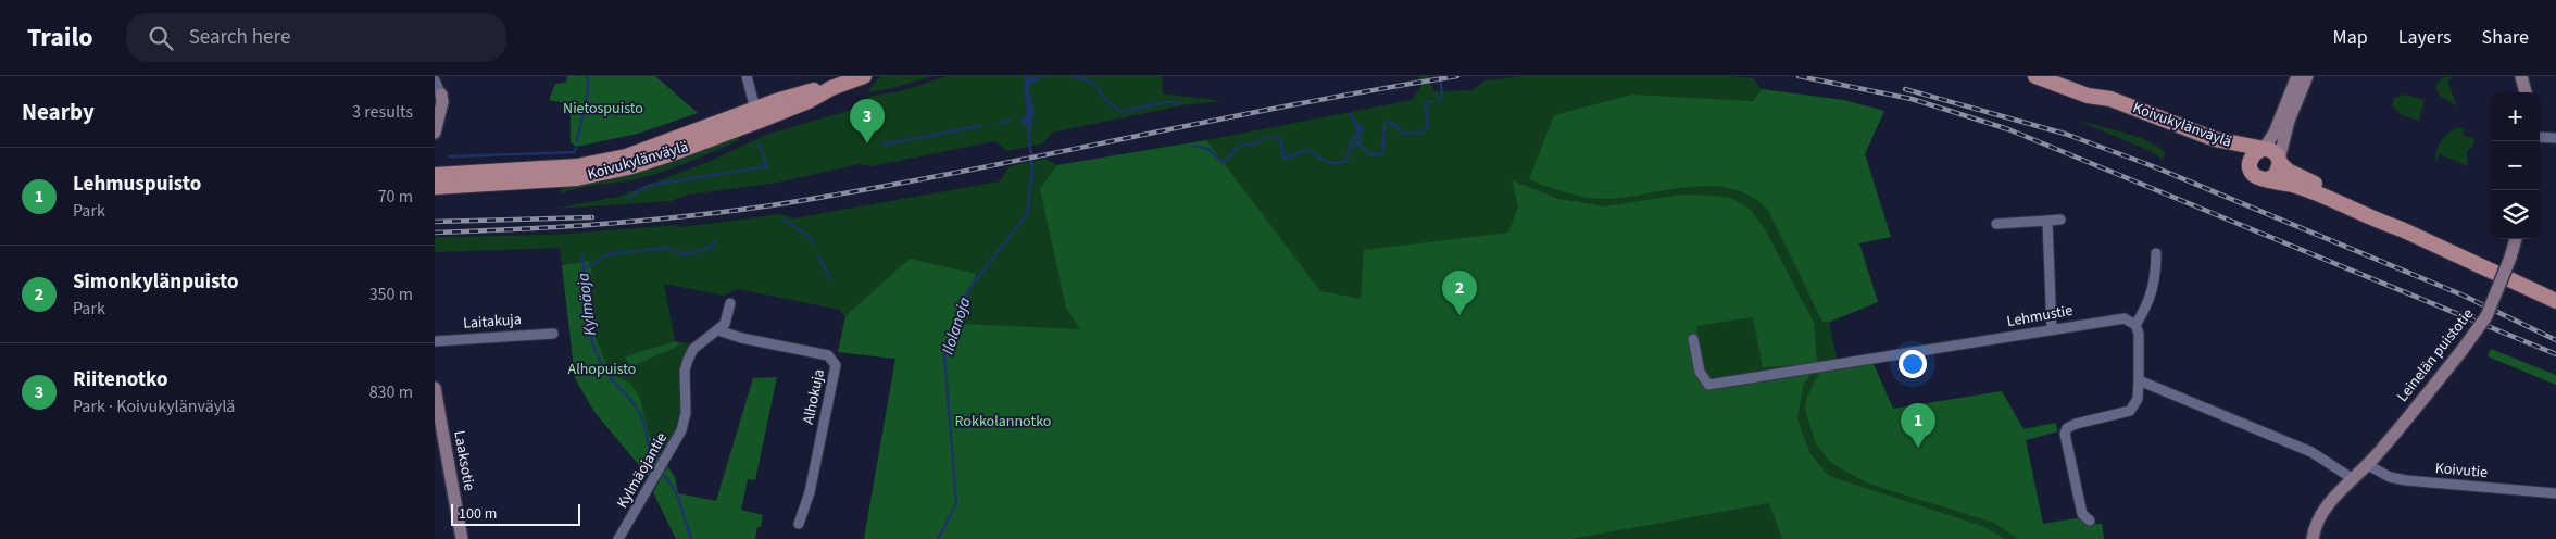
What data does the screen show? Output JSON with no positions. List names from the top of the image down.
{
  "streets": {
    "main road": ["Koivukylänväylä", "Leinelän puistotie", "Laaksotie"],
    "street": [
      "Lehmustie",
      "Laitakuja",
      "Alhokuja",
      "Kylmäojantie",
      "Koivutie"
    ]
  },
  "crossings": [
    ["Leinelän puistotie", "Koivutie"],
    ["Alhokuja", "Kylmäojantie"]
  ],
  "water": ["Kylmäoja", "Ilolanoja"],
  "parks": ["Nietospuisto", "Alhopuisto", "Rokkolannotko"],
  "scale_bar": "100 m",
  "page": {
    "header": "Trailo",
    "search": "Search here",
    "nav": ["Map", "Layers", "Share"],
    "heading": ["Nearby", "3 results"],
    "map_buttons": ["+", "−"],
    "pins": ["3", "2", "1"],
    "list": [
      {
        "mark": "1",
        "name": "Lehmuspuisto",
        "note": "Park",
        "value": "70 m"
      },
      {
        "mark": "2",
        "name": "Simonkylänpuisto",
        "note": "Park",
        "value": "350 m"
      },
      {
        "mark": "3",
        "name": "Riitenotko",
        "note": "Park · Koivukylänväylä",
        "value": "830 m"
      }
    ],
    "scale": "100 m"
  }
}
